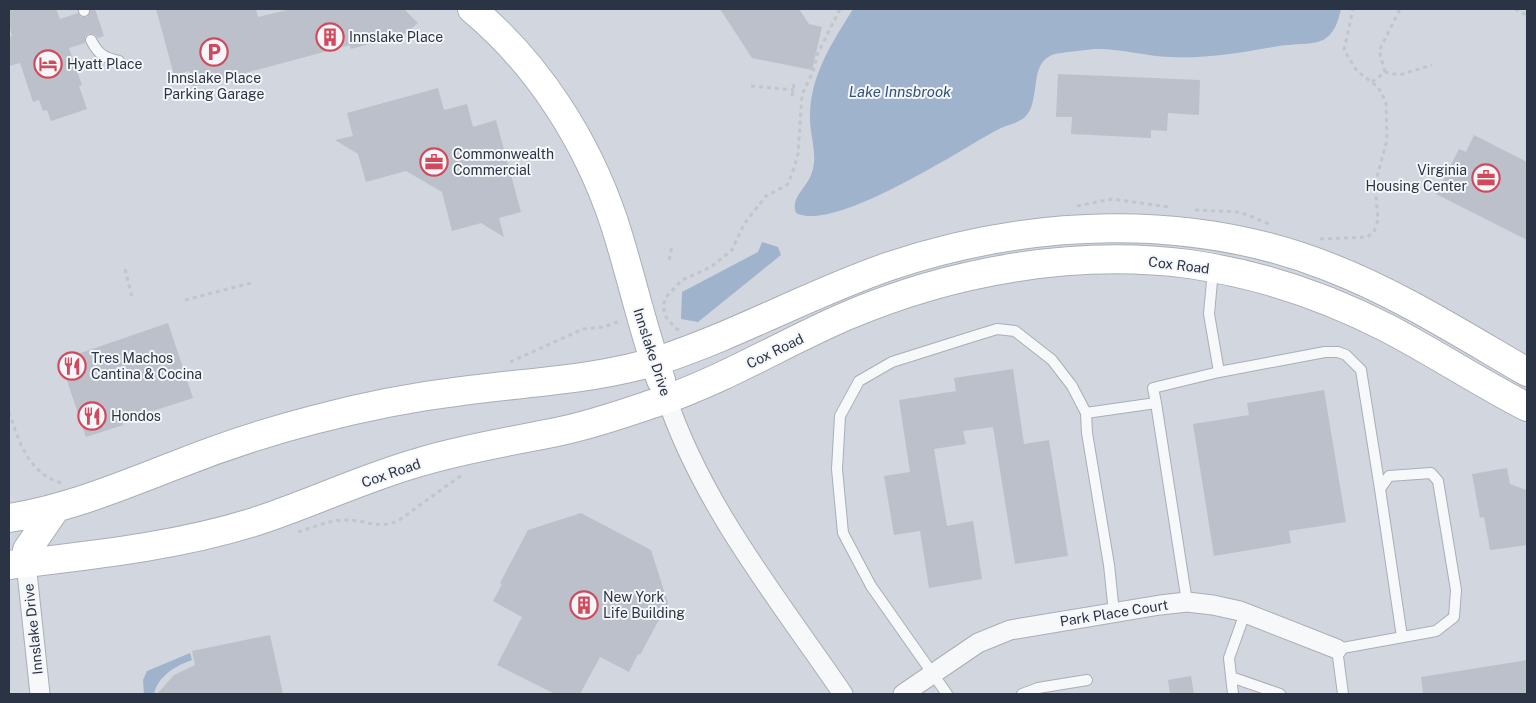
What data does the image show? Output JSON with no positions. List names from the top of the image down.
{
  "streets": {
    "main road": ["Cox Road", "Innslake Drive"],
    "street": ["Park Place Court"]
  },
  "crossings": [
    ["Cox Road", "Innslake Drive"]
  ],
  "water": ["Lake Innsbrook"],
  "places": {
    "building": ["Innslake Place", "New York Life Building"],
    "parking": ["Innslake Place Parking Garage"],
    "hotel": ["Hyatt Place"],
    "office": ["Commonwealth Commercial", "Virginia Housing Center"],
    "restaurant": ["Tres Machos Cantina & Cocina", "Hondos"]
  }
}
